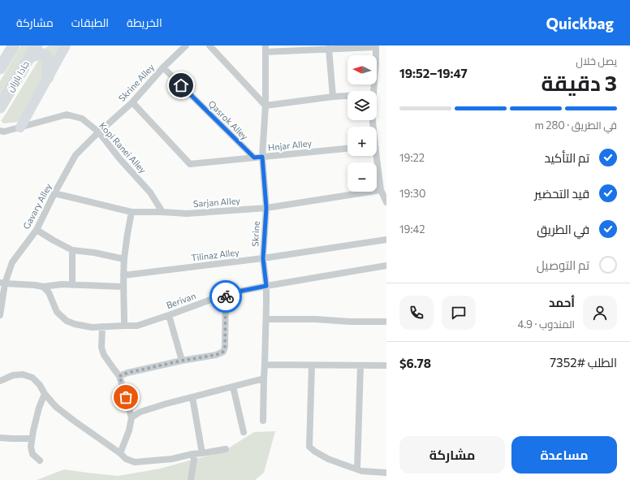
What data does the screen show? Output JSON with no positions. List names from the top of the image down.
{
  "streets": {
    "highway": ["جادا بارزان"],
    "street": [
      "Skrine Alley",
      "Qasrok Alley",
      "Hnjar Alley",
      "Kopi Ranei Alley",
      "Sarjan Alley",
      "Gavary Alley",
      "Skrine",
      "Tilinaz Alley",
      "Berivan"
    ]
  },
  "crossings": [
    ["Skrine Alley", "Qasrok Alley"],
    ["Skrine Alley", "Hnjar Alley"],
    ["Skrine Alley", "Kopi Ranei Alley"],
    ["Skrine Alley", "Gavary Alley"],
    ["Qasrok Alley", "Hnjar Alley"],
    ["Hnjar Alley", "Skrine"],
    ["Kopi Ranei Alley", "Sarjan Alley"],
    ["Kopi Ranei Alley", "Gavary Alley"],
    ["Sarjan Alley", "Gavary Alley"],
    ["Sarjan Alley", "Skrine"],
    ["Skrine", "Tilinaz Alley"],
    ["Skrine", "Berivan"]
  ],
  "north": "left",
  "page": {
    "header": "Quickbag",
    "nav": ["الخريطة", "الطبقات", "مشاركة"],
    "heading": ["3 دقيقة", "يصل خلال", "19:47–19:52"],
    "panel": [
      "أحمد",
      "المندوب · 4.9",
      "الطلب #7352",
      "$6.78"
    ],
    "map_buttons": ["+", "−"],
    "bar": "في الطريق · 280 m",
    "list": [
      ["تم التأكيد", "19:22"],
      ["قيد التحضير", "19:30"],
      ["في الطريق", "19:42"],
      "تم التوصيل"
    ],
    "buttons": ["مساعدة", "مشاركة"]
  }
}
